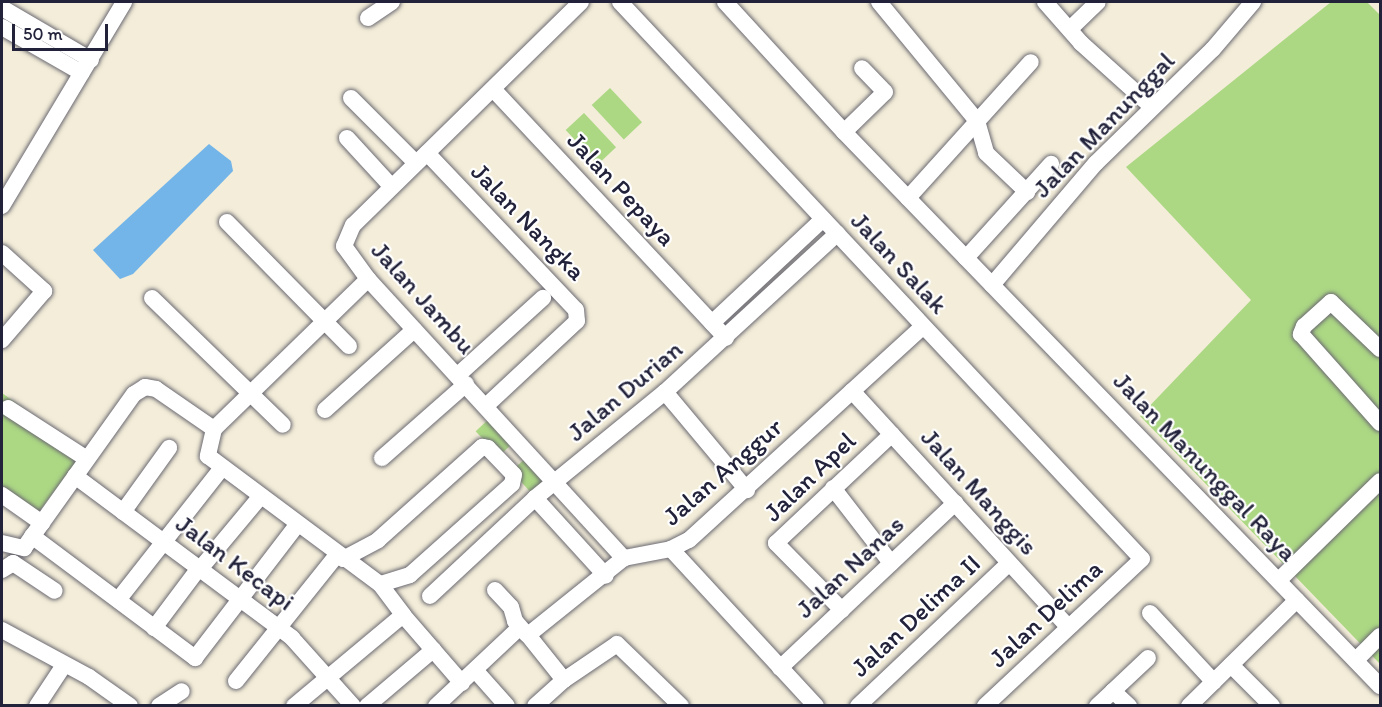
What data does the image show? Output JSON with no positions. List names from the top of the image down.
{
  "streets": {
    "street": [
      "Jalan Manunggal",
      "Jalan Pepaya",
      "Jalan Nangka",
      "Jalan Salak",
      "Jalan Jambu",
      "Jalan Durian",
      "Jalan Manunggal Raya",
      "Jalan Anggur",
      "Jalan Apel",
      "Jalan Manggis",
      "Jalan Kecapi",
      "Jalan Nanas",
      "Jalan Delima",
      "Jalan Delima II"
    ]
  },
  "crossings": [
    ["Jalan Manunggal", "Jalan Manunggal Raya"],
    ["Jalan Pepaya", "Jalan Jambu"],
    ["Jalan Nangka", "Jalan Jambu"],
    ["Jalan Salak", "Jalan Durian"],
    ["Jalan Salak", "Jalan Anggur"],
    ["Jalan Salak", "Jalan Delima"],
    ["Jalan Jambu", "Jalan Durian"],
    ["Jalan Jambu", "Jalan Anggur"],
    ["Jalan Anggur", "Jalan Manggis"],
    ["Jalan Apel", "Jalan Manggis"],
    ["Jalan Apel", "Jalan Nanas"],
    ["Jalan Manggis", "Jalan Nanas"],
    ["Jalan Manggis", "Jalan Delima"],
    ["Jalan Manggis", "Jalan Delima II"]
  ],
  "scale_bar": "50 m"
}
